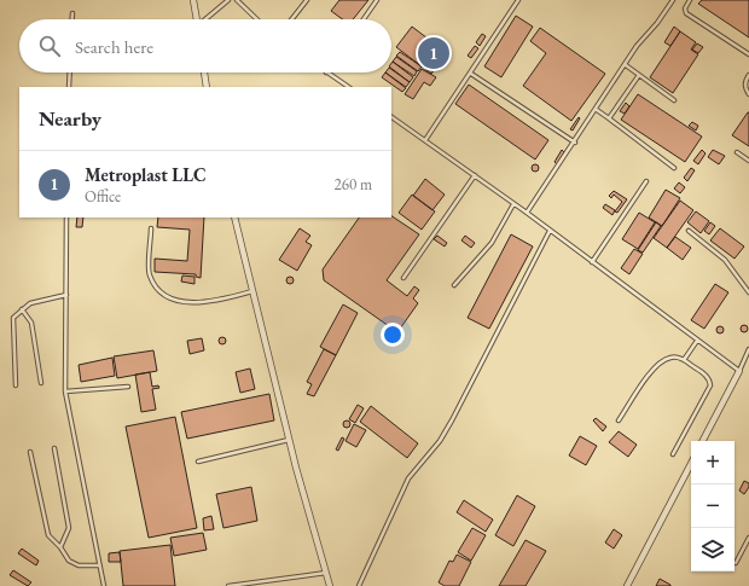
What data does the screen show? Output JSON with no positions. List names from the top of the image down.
{
  "page": {
    "search": "Search here",
    "pins": "1",
    "heading": "Nearby",
    "list": [
      {
        "mark": "1",
        "name": "Metroplast LLC",
        "note": "Office",
        "value": "260 m"
      }
    ],
    "map_buttons": ["+", "−"]
  }
}
